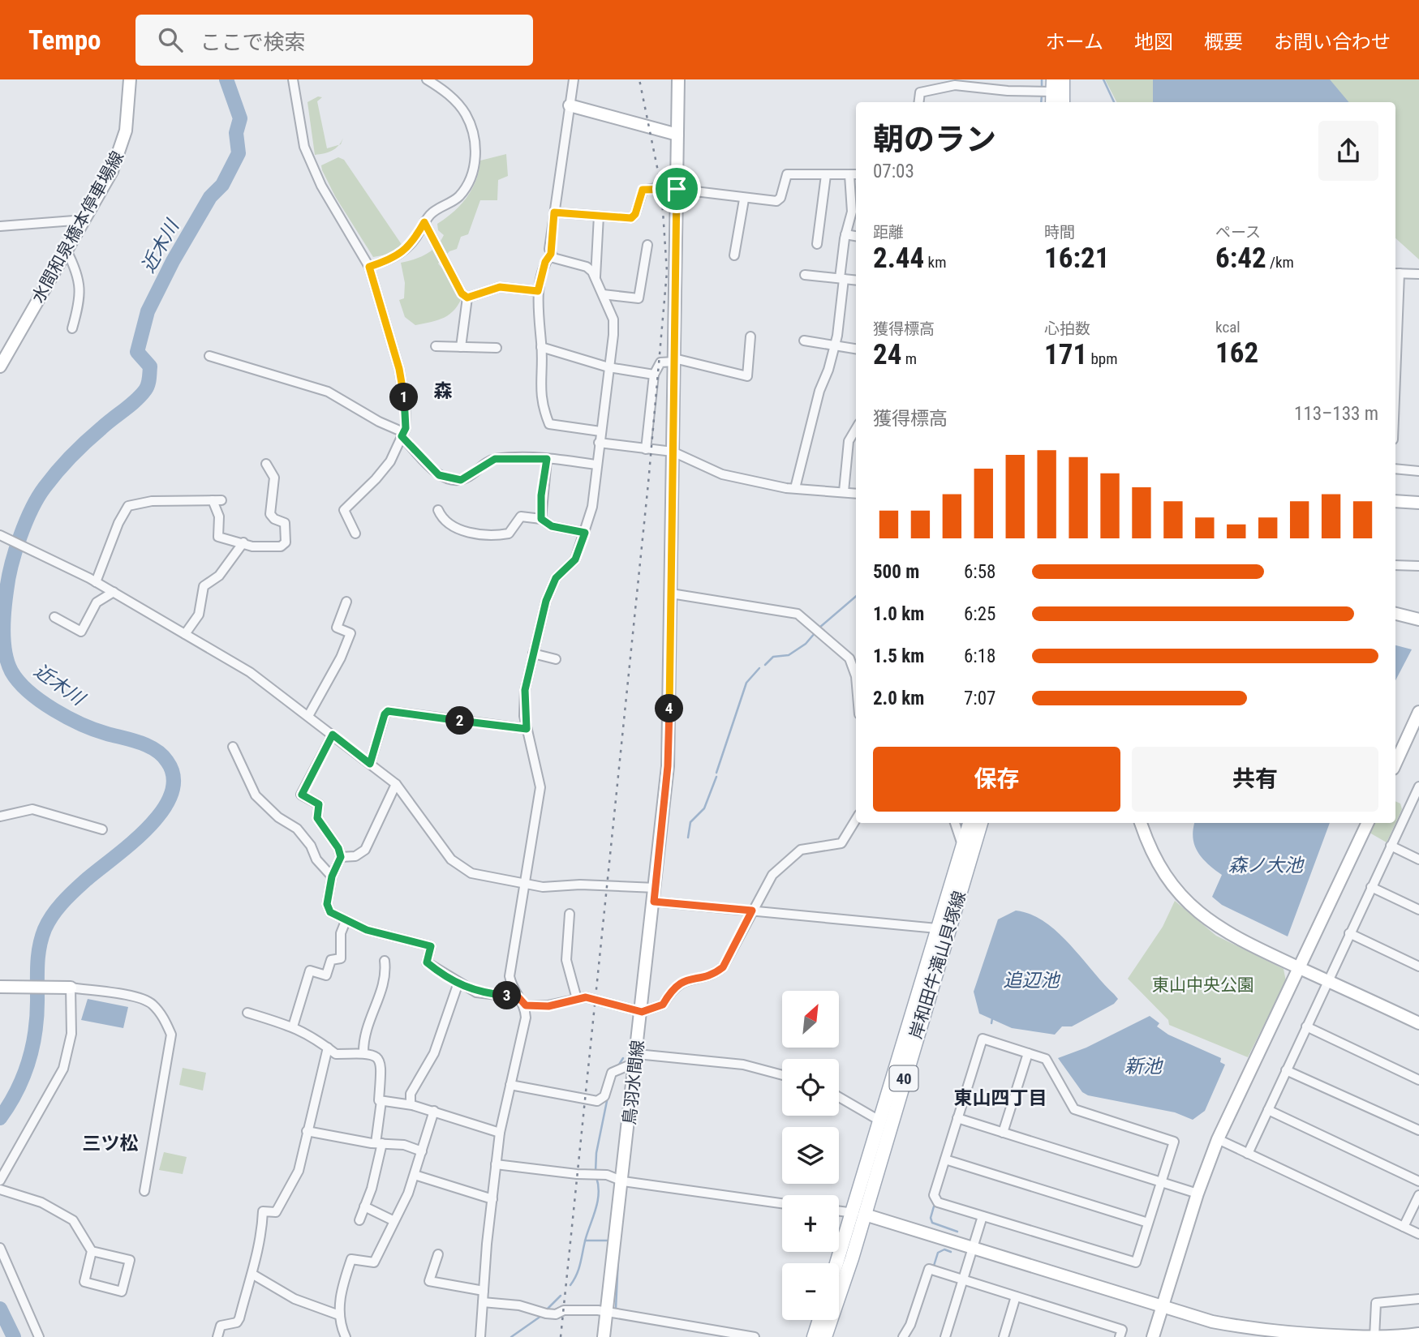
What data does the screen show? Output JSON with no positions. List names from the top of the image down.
{
  "streets": {
    "main road": ["岸和田牛滝山貝塚線", "40"],
    "street": ["水間和泉橋本停車場線", "鳥羽水間線"]
  },
  "districts": ["森", "東山四丁目", "三ツ松"],
  "water": [
    "近木川",
    "森ノ大池",
    "追辺池",
    "新池"
  ],
  "parks": ["東山中央公園"],
  "north": "top right",
  "page": {
    "header": "Tempo",
    "search": "ここで検索",
    "nav": [
      "ホーム",
      "地図",
      "概要",
      "お問い合わせ"
    ],
    "heading": ["朝のラン", "07:03"],
    "stats": [
      ["距離", "2.44 km"],
      ["時間", "16:21"],
      ["ペース", "6:42 /km"],
      ["獲得標高", "24 m"],
      ["心拍数", "171 bpm"],
      ["kcal", "162"]
    ],
    "pins": [
      "1",
      "4",
      "2",
      "3"
    ],
    "chart": ["獲得標高", "113–133 m"],
    "list": [
      {
        "name": "500 m",
        "note": "6:58"
      },
      {
        "name": "1.0 km",
        "note": "6:25"
      },
      {
        "name": "1.5 km",
        "note": "6:18"
      },
      {
        "name": "2.0 km",
        "note": "7:07"
      }
    ],
    "buttons": ["保存", "共有"],
    "map_buttons": ["+", "−"]
  }
}
